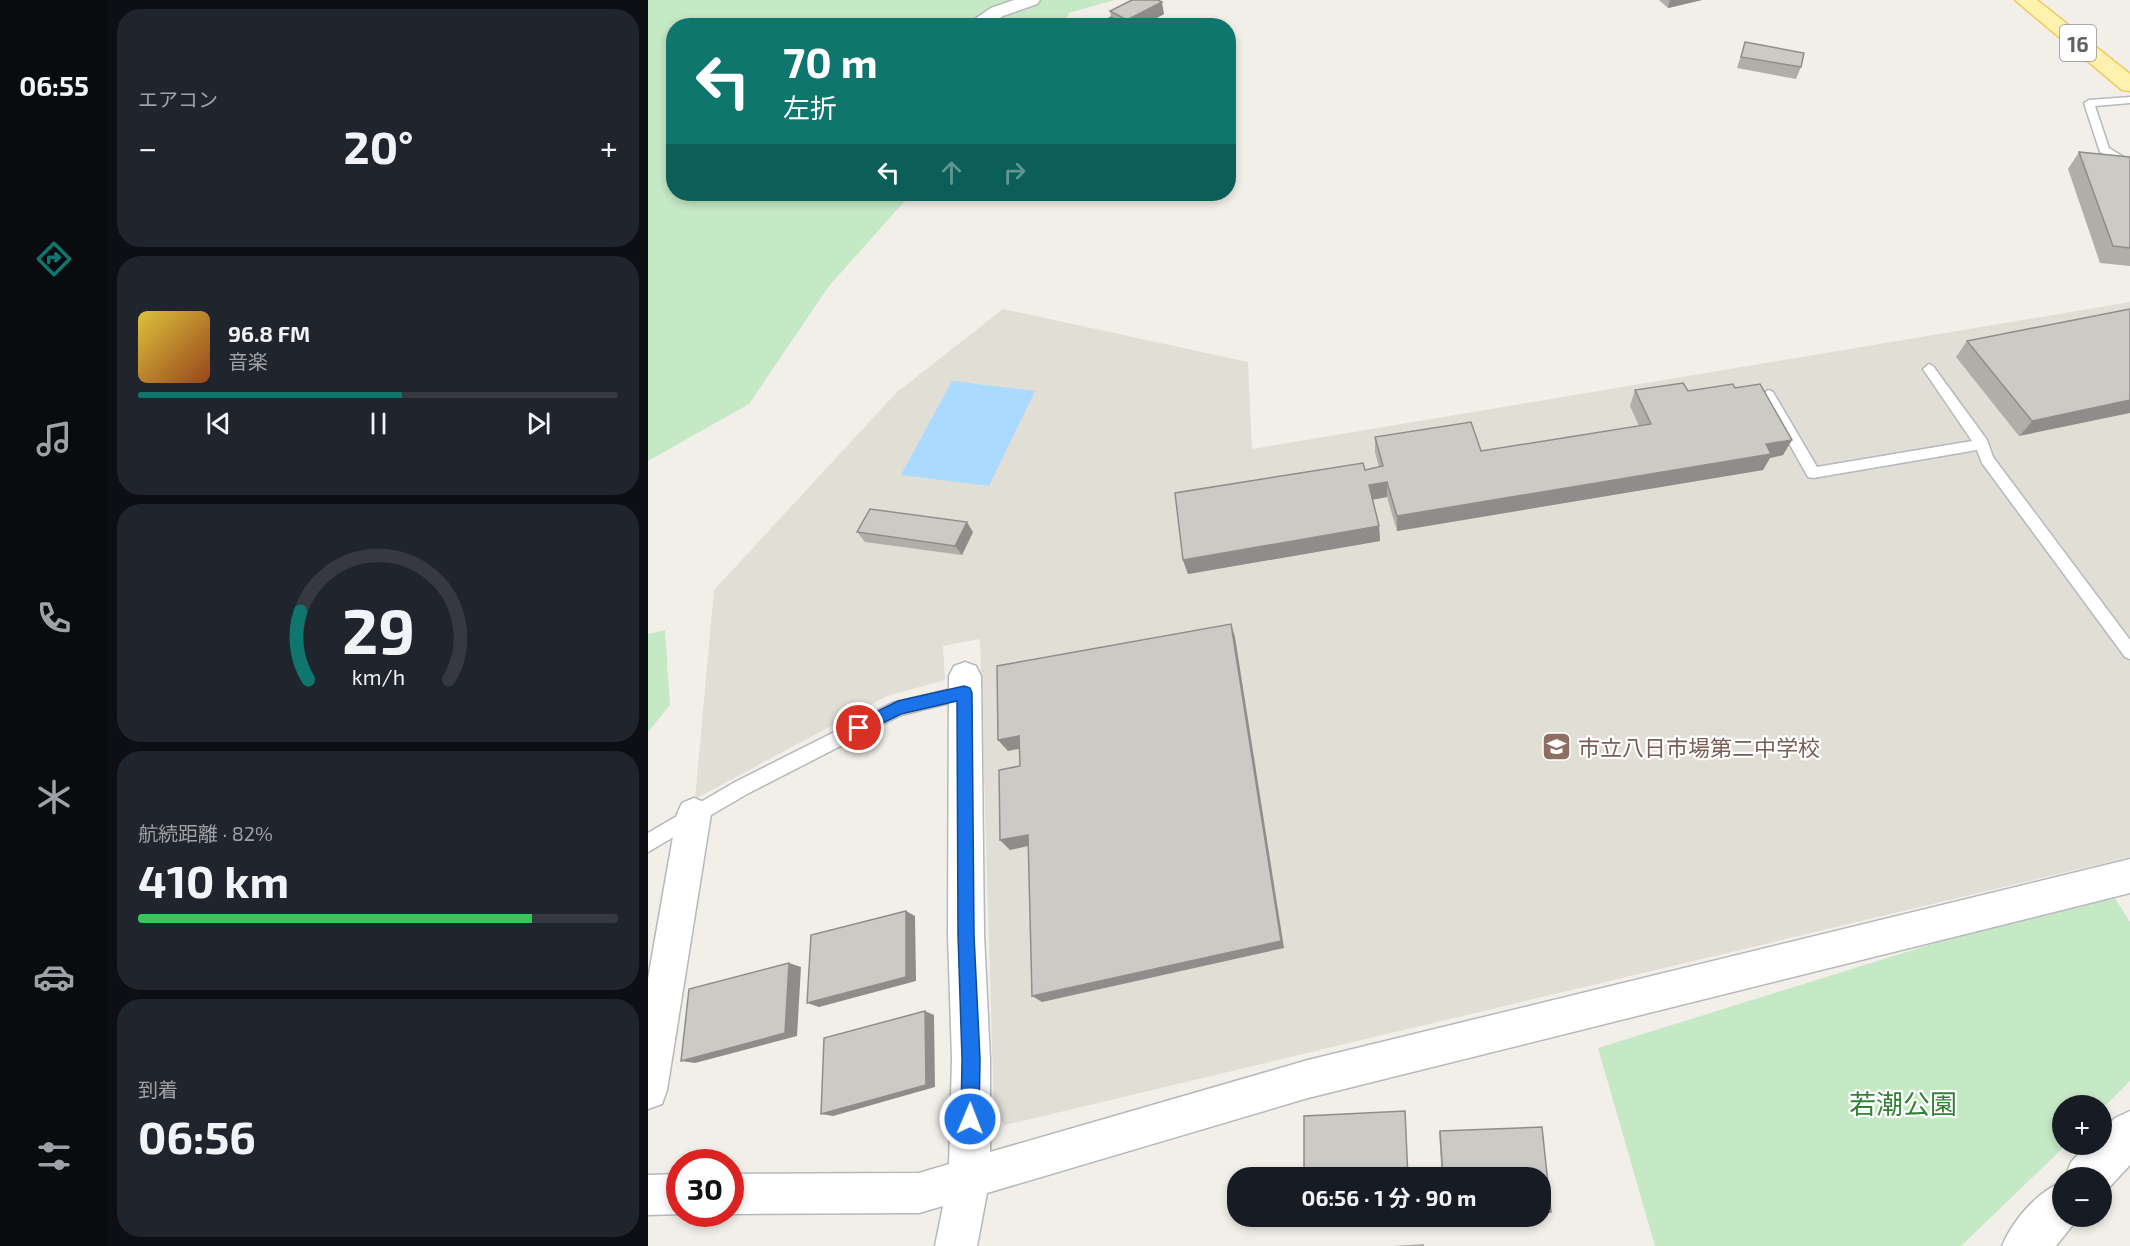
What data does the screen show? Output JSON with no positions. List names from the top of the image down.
{
  "streets": {
    "main road": ["16"]
  },
  "parks": ["若潮公園"],
  "places": {
    "school or university": ["市立八日市場第二中学校"]
  },
  "page": {
    "tabs": "06:55",
    "tile": [
      "エアコン",
      ["航続距離 · 82%", "410 km"],
      ["到着", "06:56"]
    ],
    "turn": ["70 m", "左折"],
    "heat": ["−", "20°", "+"],
    "song": ["96.8 FM", "音楽"],
    "map_buttons": ["+", "−"],
    "limit": "30",
    "trip": "06:56 · 1 分 · 90 m",
    "gauge": ["29", "km/h"]
  }
}
